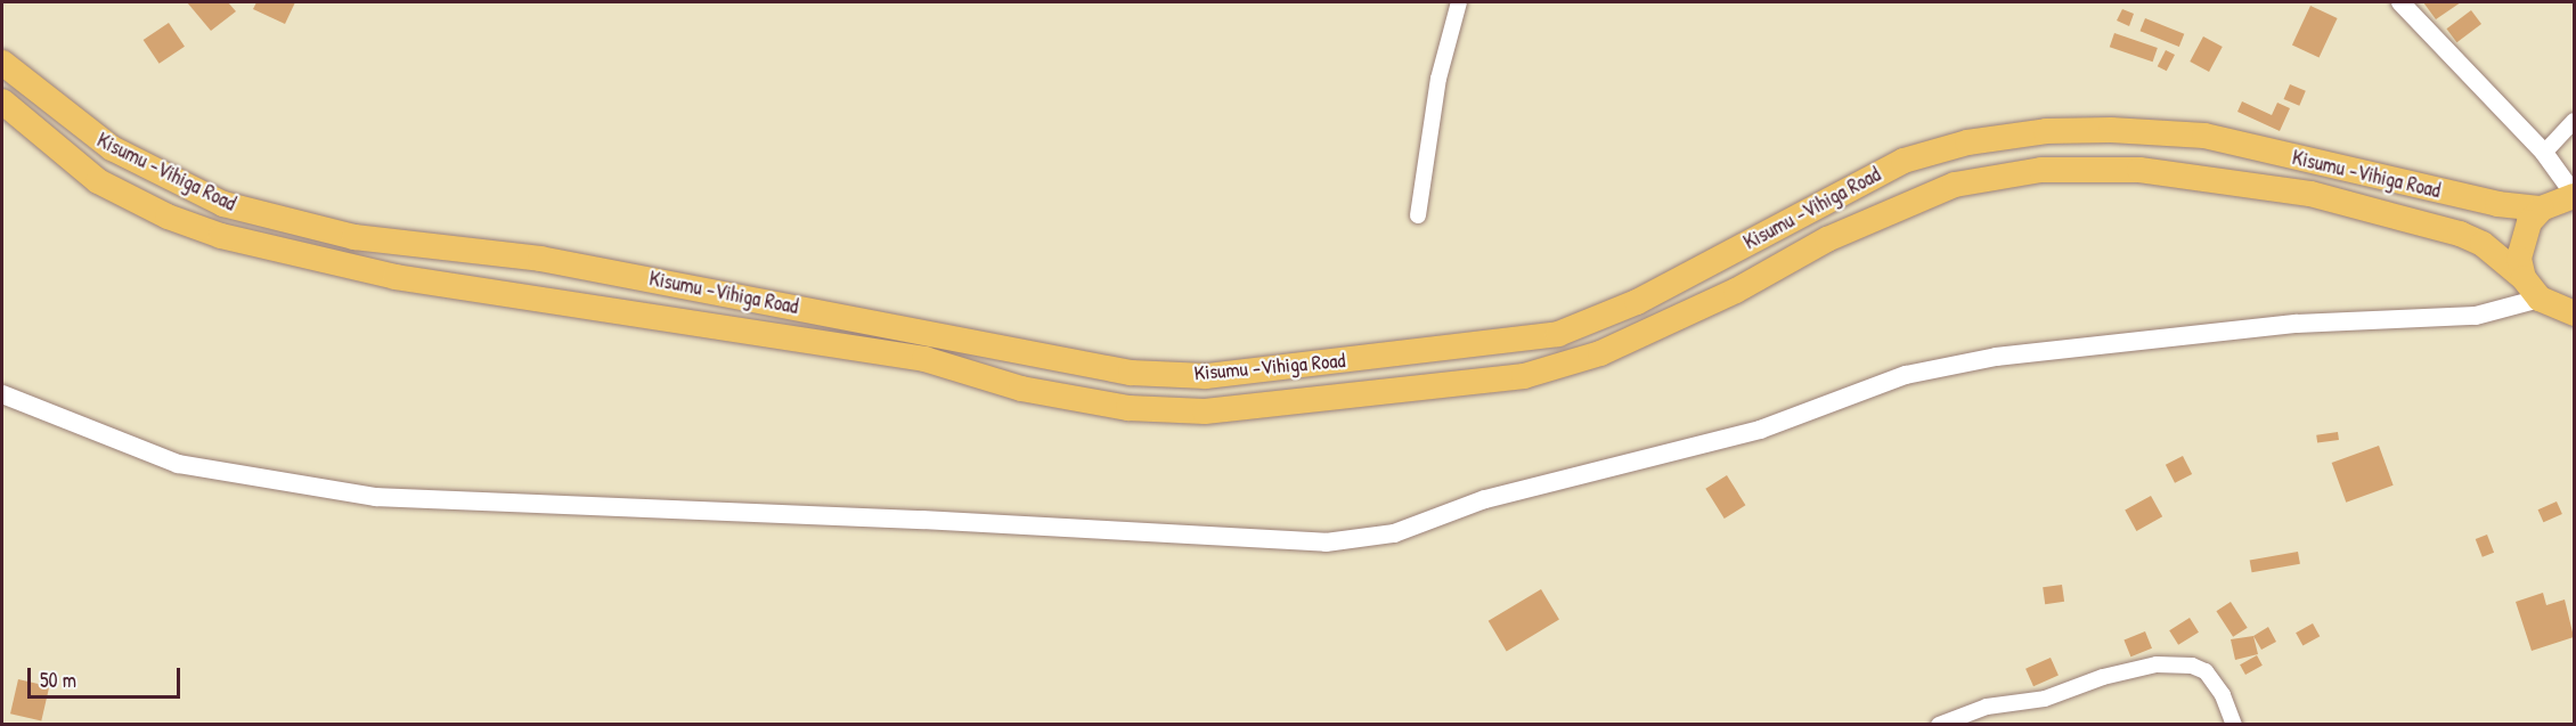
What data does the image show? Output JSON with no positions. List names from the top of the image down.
{
  "streets": {
    "highway": ["Kisumu -Vihiga Road"]
  },
  "scale_bar": "50 m"
}
